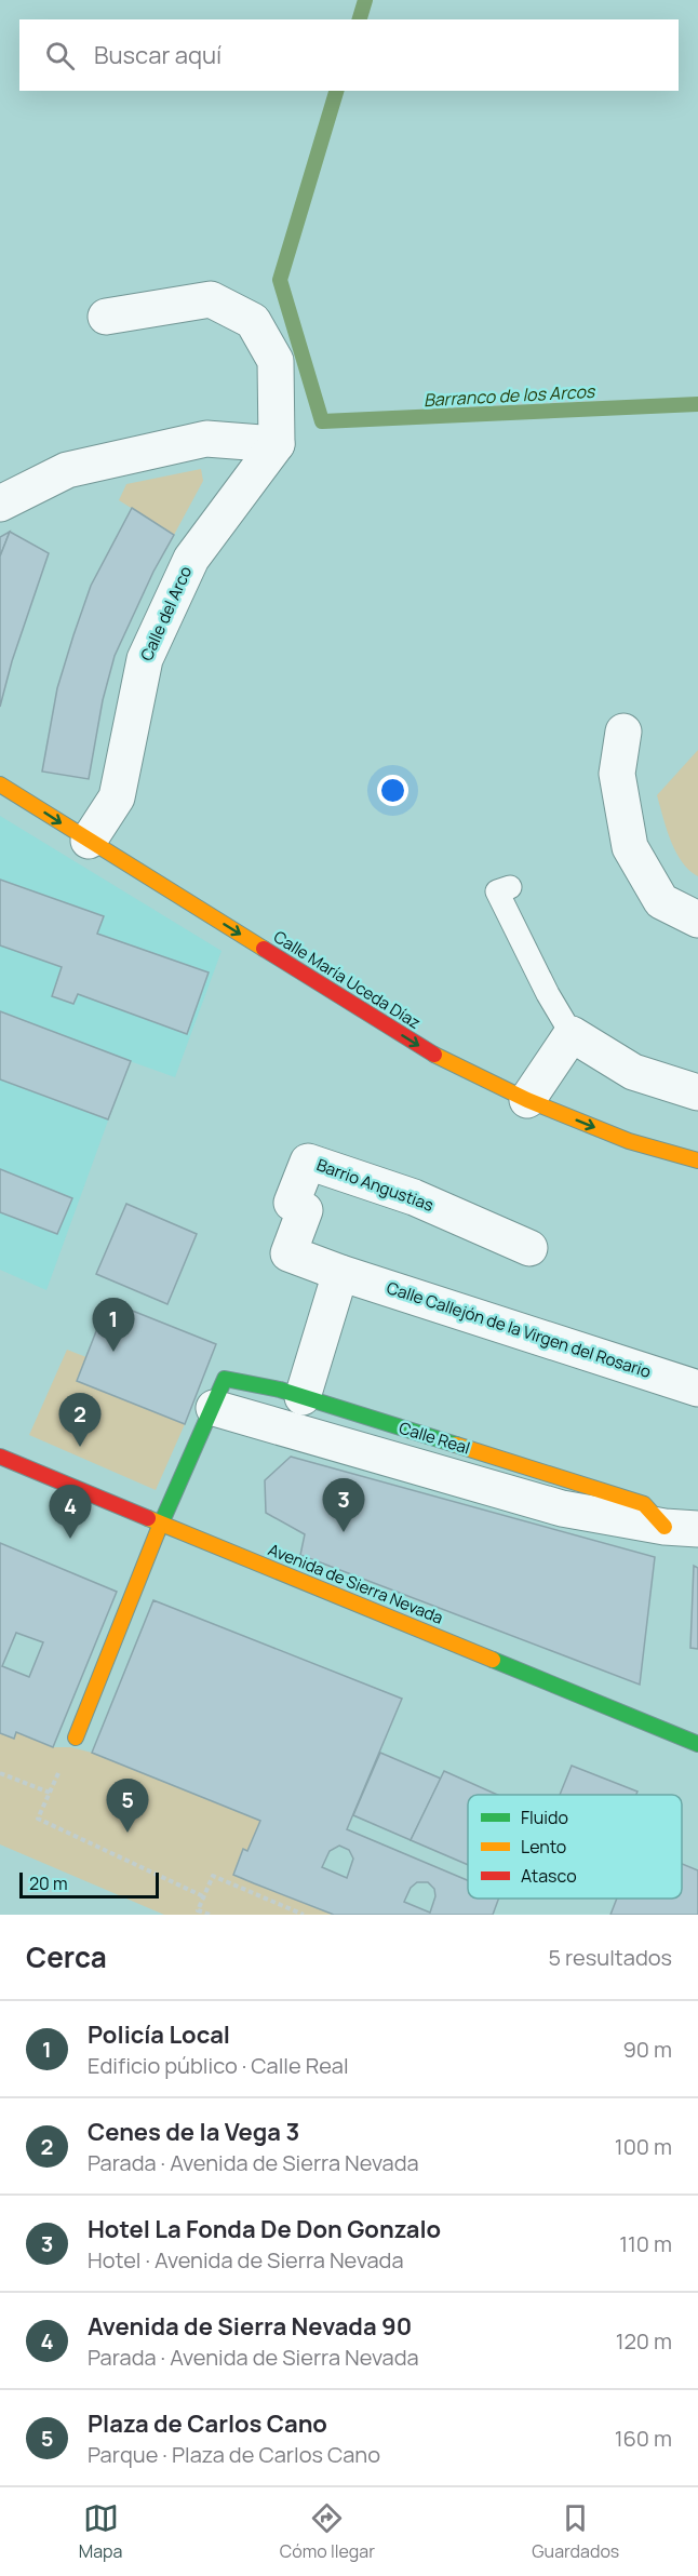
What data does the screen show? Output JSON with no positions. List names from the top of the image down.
{
  "streets": {
    "street": [
      "Calle del Arco",
      "Calle María Uceda Díaz",
      "Barrio Angustias",
      "Calle Callejón de la Virgen del Rosario",
      "Calle Real",
      "Avenida de Sierra Nevada"
    ]
  },
  "crossings": [
    ["Calle del Arco", "Calle María Uceda Díaz"],
    ["Barrio Angustias", "Calle Callejón de la Virgen del Rosario"],
    ["Calle Real", "Avenida de Sierra Nevada"]
  ],
  "one_way": ["Calle María Uceda Díaz"],
  "water": ["Barranco de los Arcos"],
  "legend": ["Fluido", "Lento", "Atasco"],
  "scale_bar": "20 m",
  "page": {
    "search": "Buscar aquí",
    "pins": [
      "1",
      "2",
      "3",
      "4",
      "5"
    ],
    "scale": "20 m",
    "heading": ["Cerca", "5 resultados"],
    "list": [
      {
        "mark": "1",
        "name": "Policía Local",
        "note": "Edificio público · Calle Real",
        "value": "90 m"
      },
      {
        "mark": "2",
        "name": "Cenes de la Vega 3",
        "note": "Parada · Avenida de Sierra Nevada",
        "value": "100 m"
      },
      {
        "mark": "3",
        "name": "Hotel La Fonda De Don Gonzalo",
        "note": "Hotel · Avenida de Sierra Nevada",
        "value": "110 m"
      },
      {
        "mark": "4",
        "name": "Avenida de Sierra Nevada 90",
        "note": "Parada · Avenida de Sierra Nevada",
        "value": "120 m"
      },
      {
        "mark": "5",
        "name": "Plaza de Carlos Cano",
        "note": "Parque · Plaza de Carlos Cano",
        "value": "160 m"
      }
    ],
    "nav": ["Mapa", "Cómo llegar", "Guardados"]
  }
}
